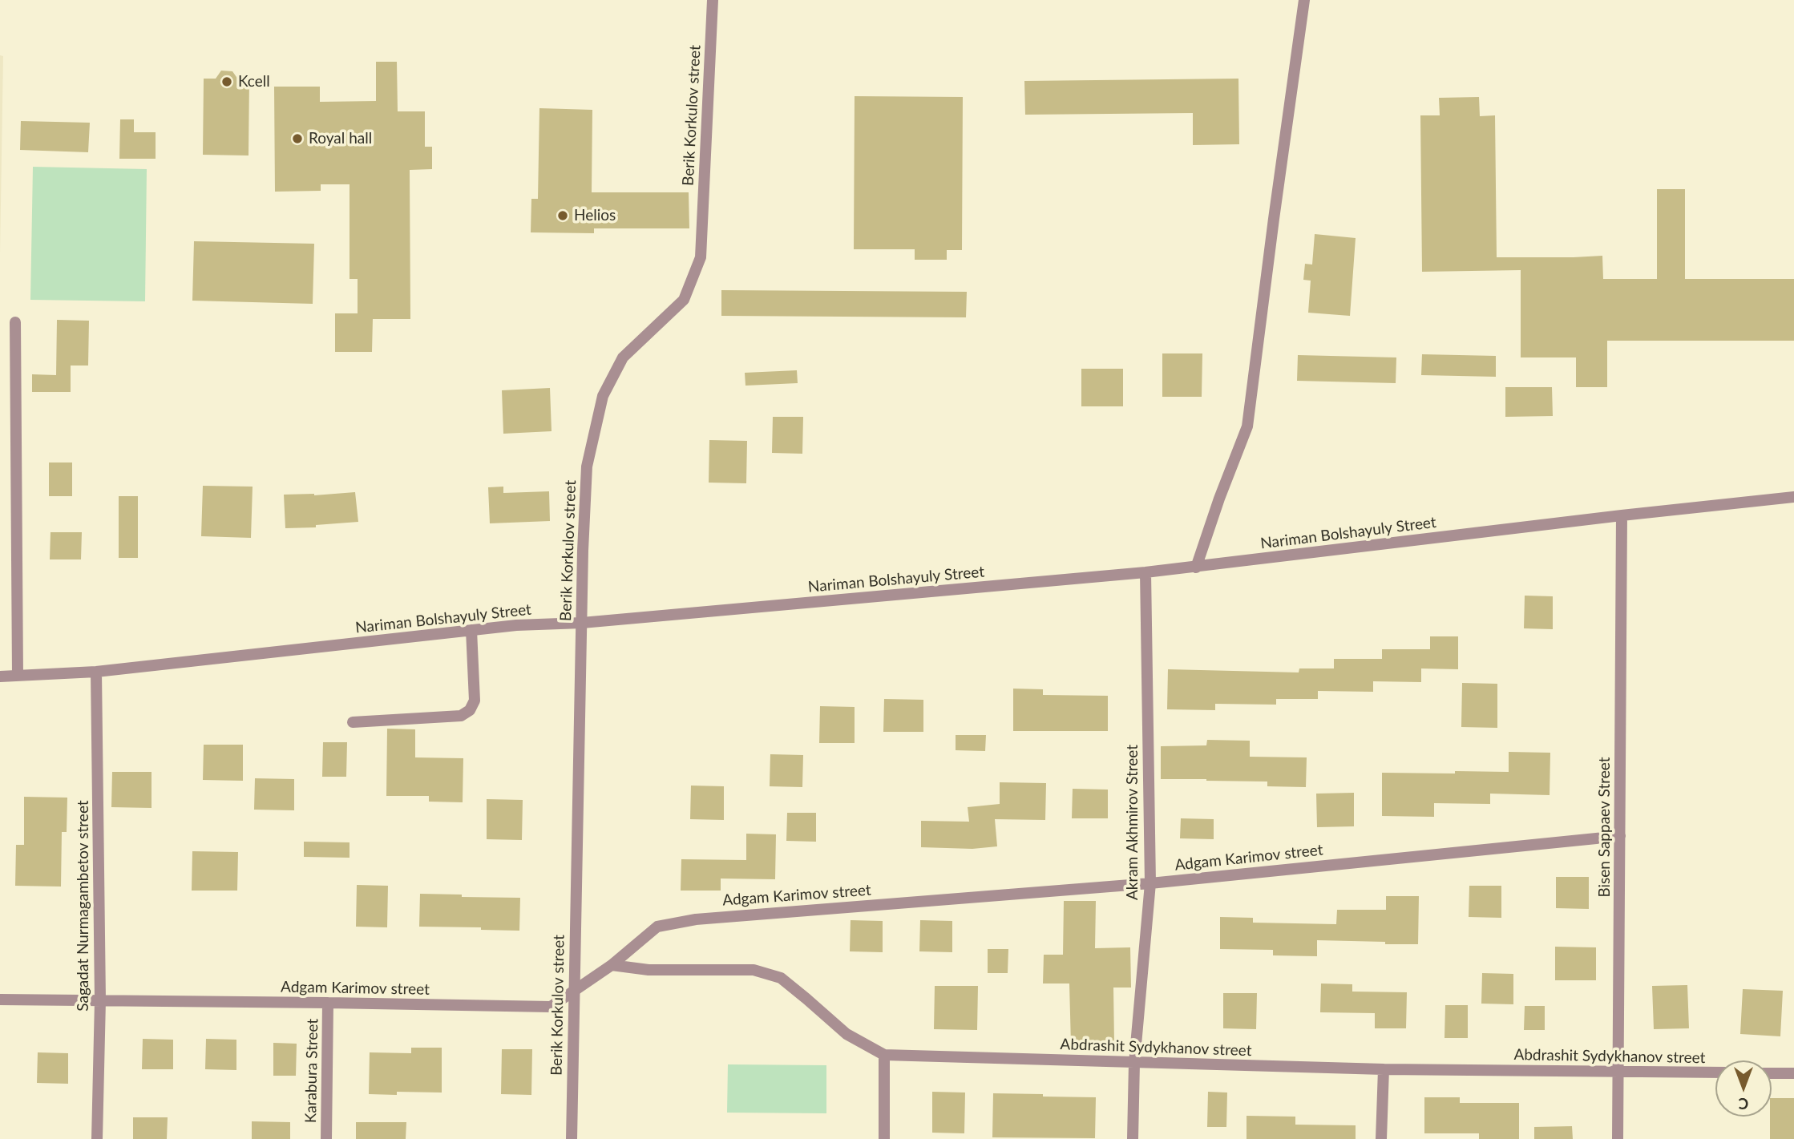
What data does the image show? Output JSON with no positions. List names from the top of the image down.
{
  "streets": {
    "street": [
      "Berik Korkulov street",
      "Nariman Bolshayuly Street",
      "Akram Akhmirov Street",
      "Bisen Sappaev Street",
      "Adgam Karimov street",
      "Sagadat Nurmagambetov street",
      "Abdrashit Sydykhanov street",
      "Karabura Street"
    ]
  },
  "crossings": [
    ["Berik Korkulov street", "Nariman Bolshayuly Street"],
    ["Berik Korkulov street", "Adgam Karimov street"],
    ["Nariman Bolshayuly Street", "Akram Akhmirov Street"],
    ["Nariman Bolshayuly Street", "Bisen Sappaev Street"],
    ["Nariman Bolshayuly Street", "Sagadat Nurmagambetov street"],
    ["Akram Akhmirov Street", "Adgam Karimov street"],
    ["Akram Akhmirov Street", "Abdrashit Sydykhanov street"],
    ["Bisen Sappaev Street", "Adgam Karimov street"],
    ["Bisen Sappaev Street", "Abdrashit Sydykhanov street"],
    ["Adgam Karimov street", "Sagadat Nurmagambetov street"],
    ["Adgam Karimov street", "Abdrashit Sydykhanov street"],
    ["Adgam Karimov street", "Karabura Street"]
  ],
  "places": ["Kcell", "Royal hall", "Helios"],
  "north": "bottom"
}
